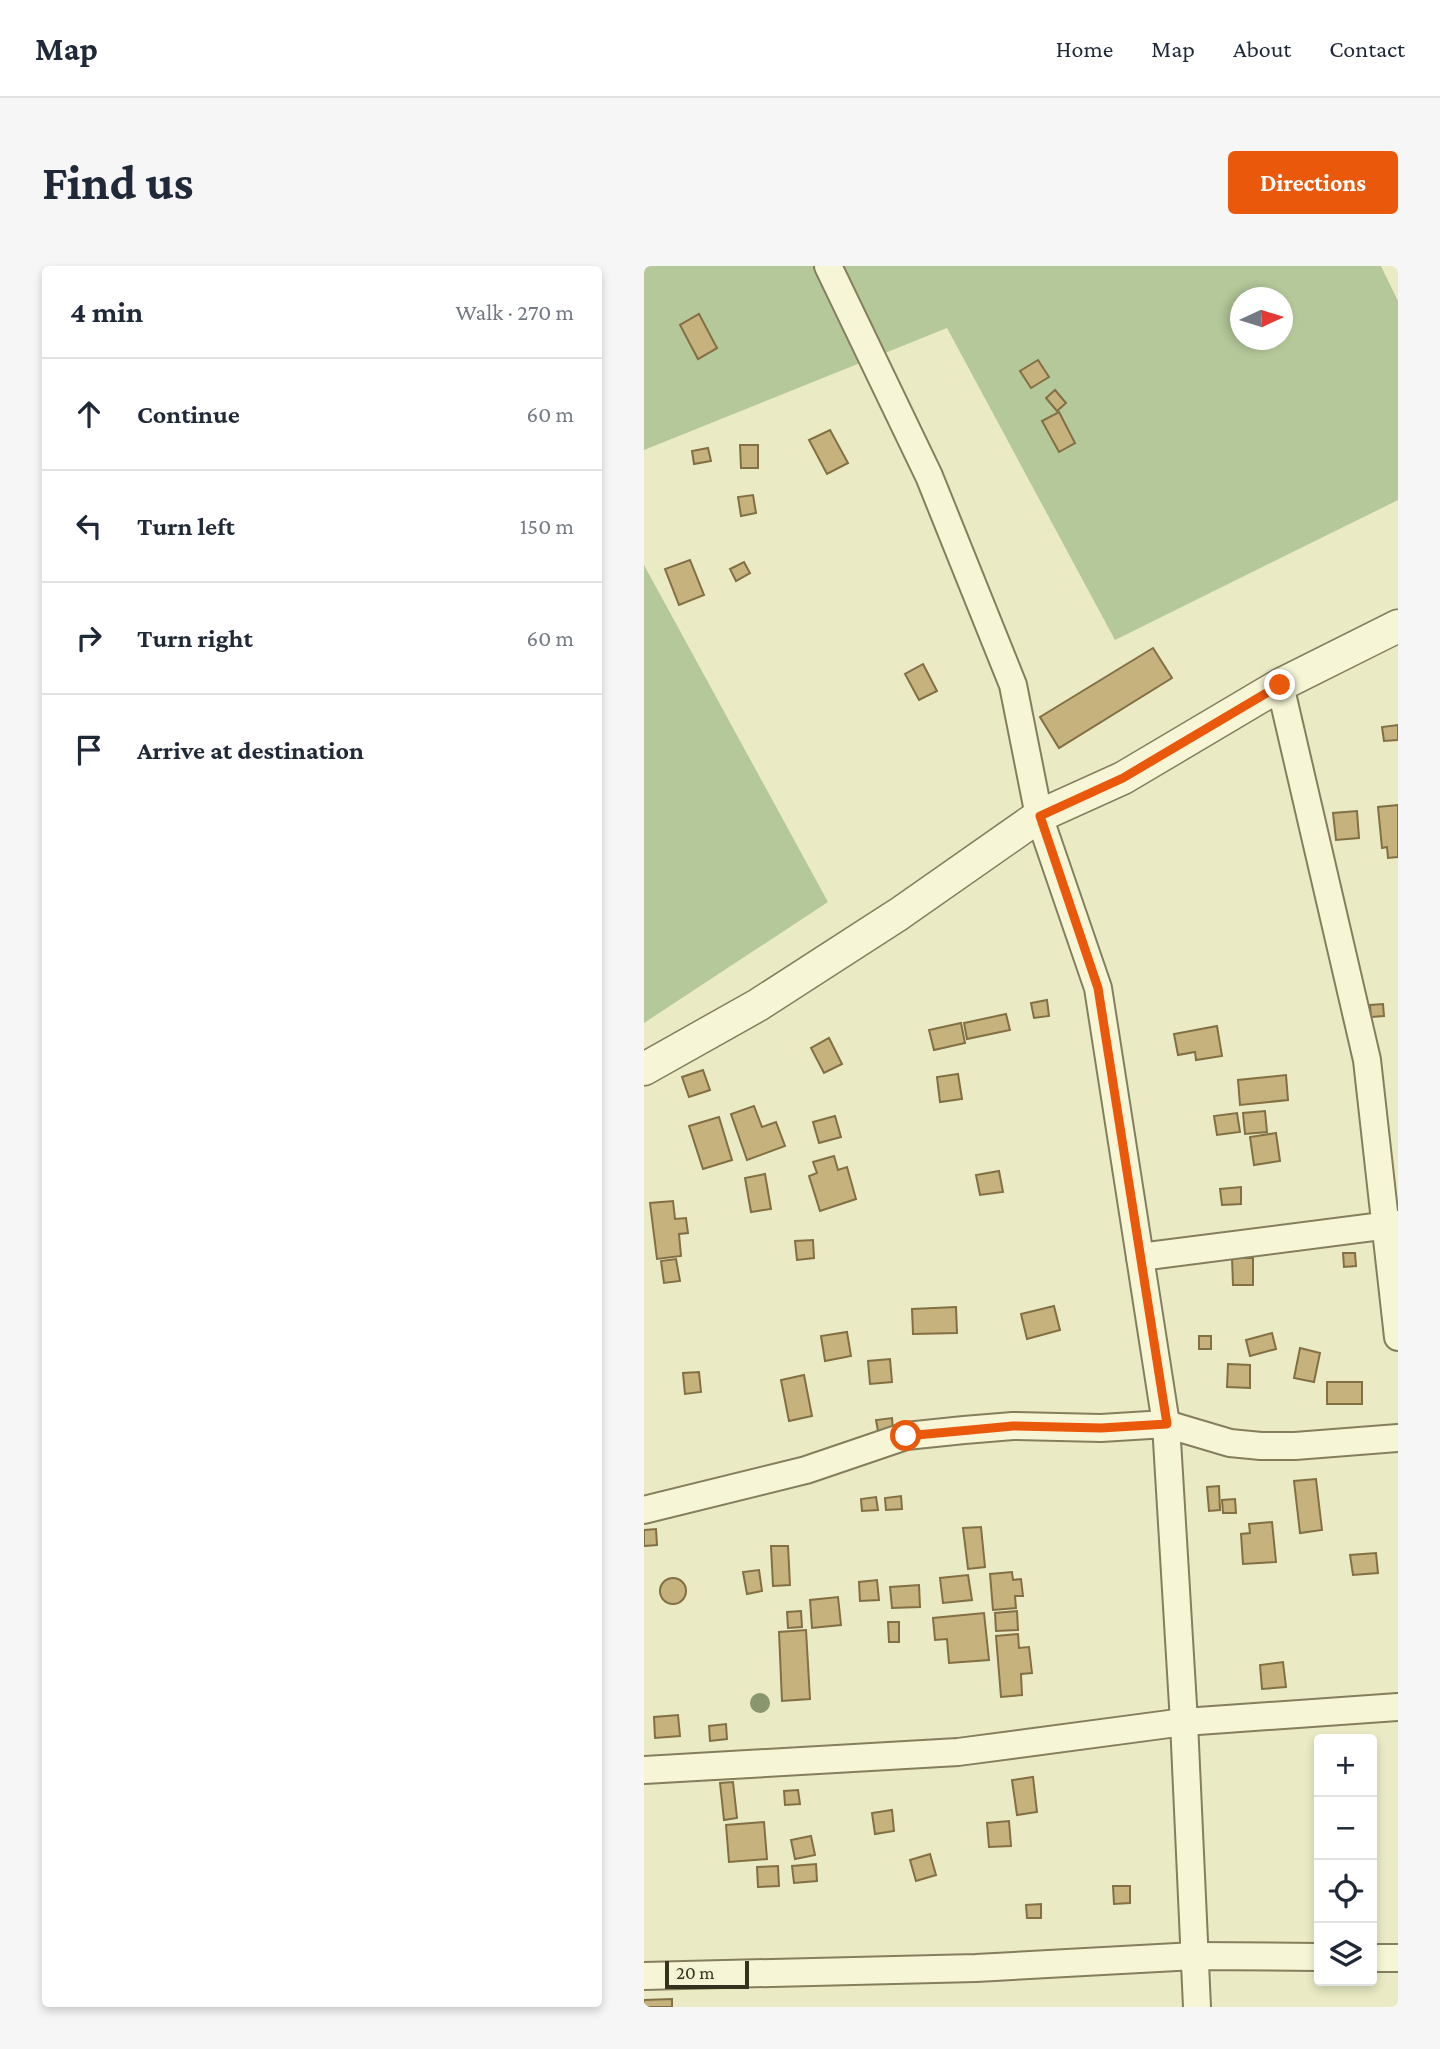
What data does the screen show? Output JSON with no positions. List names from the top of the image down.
{
  "scale_bar": "20 m",
  "north": "right",
  "page": {
    "header": "Map",
    "nav": [
      "Home",
      "Map",
      "About",
      "Contact"
    ],
    "buttons": "Directions",
    "title": "Find us",
    "heading": ["4 min", "Walk · 270 m"],
    "list": [
      ["Continue", "60 m"],
      ["Turn left", "150 m"],
      ["Turn right", "60 m"],
      "Arrive at destination"
    ],
    "map_buttons": ["+", "−"],
    "scale": "20 m"
  }
}
